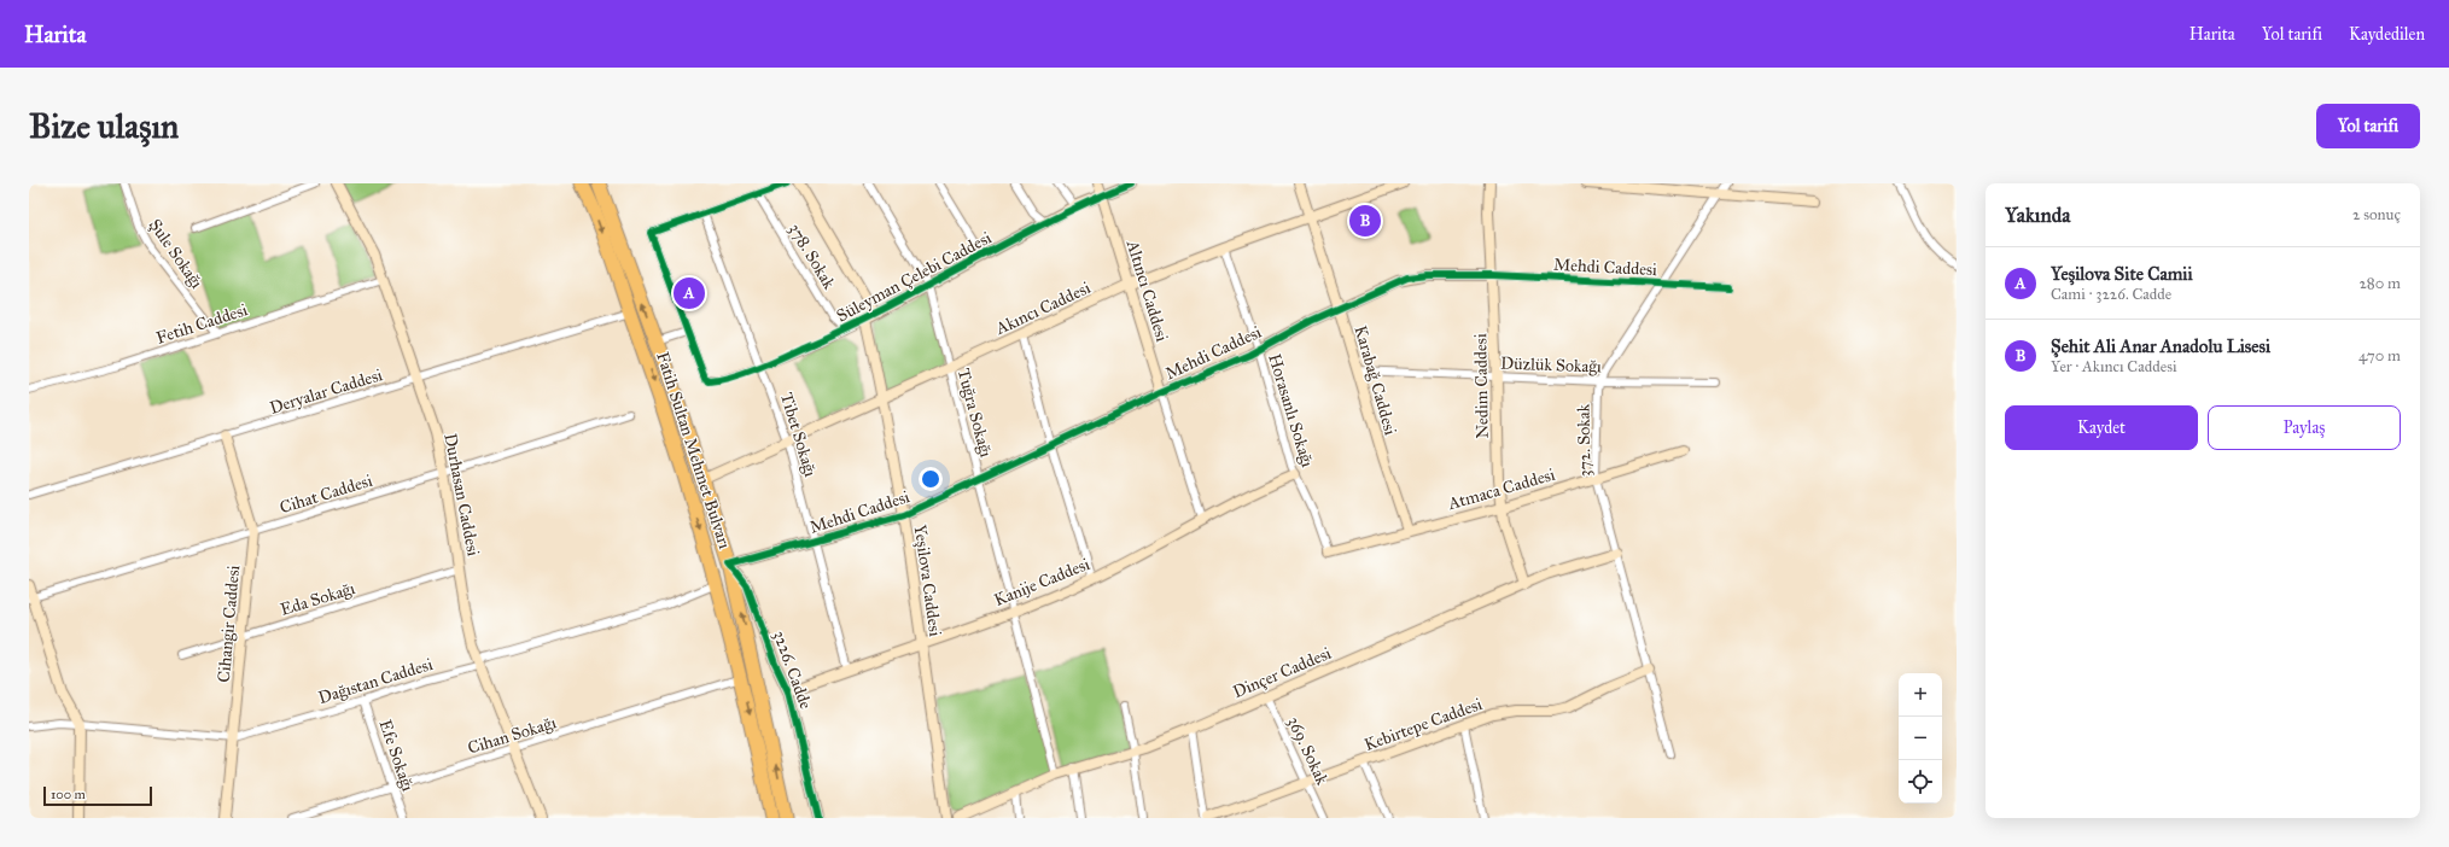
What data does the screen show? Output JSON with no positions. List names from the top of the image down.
{
  "streets": {
    "highway": ["Fatih Sultan Mehmet Bulvarı"],
    "street": [
      "Şule Sokağı",
      "378. Sokak",
      "Mehdi Caddesi",
      "Süleyman Çelebi Caddesi",
      "Altıncı Caddesi",
      "Akıncı Caddesi",
      "Fetih Caddesi",
      "Düzlük Sokağı",
      "Karabağ Caddesi",
      "Nedim Caddesi",
      "Deryalar Caddesi",
      "Horasanlı Sokağı",
      "Tuğra Sokağı",
      "Tibet Sokağı",
      "372. Sokak",
      "Atmaca Caddesi",
      "Cihat Caddesi",
      "Durhasan Caddesi",
      "Yeşilova Caddesi",
      "Kanije Caddesi",
      "Eda Sokağı",
      "Cihangir Caddesi",
      "3226. Cadde",
      "Dinçer Caddesi",
      "Dağıstan Caddesi",
      "Kebirtepe Caddesi",
      "Cihan Sokağı",
      "369. Sokak",
      "Efe Sokağı"
    ]
  },
  "crossings": [
    ["Şule Sokağı", "Fetih Caddesi"],
    ["378. Sokak", "Süleyman Çelebi Caddesi"],
    ["Mehdi Caddesi", "Altıncı Caddesi"],
    ["Mehdi Caddesi", "Karabağ Caddesi"],
    ["Mehdi Caddesi", "Nedim Caddesi"],
    ["Mehdi Caddesi", "Horasanlı Sokağı"],
    ["Mehdi Caddesi", "Tuğra Sokağı"],
    ["Mehdi Caddesi", "Tibet Sokağı"],
    ["Mehdi Caddesi", "372. Sokak"],
    ["Mehdi Caddesi", "Fatih Sultan Mehmet Bulvarı"],
    ["Mehdi Caddesi", "Yeşilova Caddesi"],
    ["Mehdi Caddesi", "3226. Cadde"],
    ["Süleyman Çelebi Caddesi", "Altıncı Caddesi"],
    ["Süleyman Çelebi Caddesi", "Tuğra Sokağı"],
    ["Süleyman Çelebi Caddesi", "Tibet Sokağı"],
    ["Süleyman Çelebi Caddesi", "Yeşilova Caddesi"],
    ["Altıncı Caddesi", "Akıncı Caddesi"],
    ["Altıncı Caddesi", "Kanije Caddesi"],
    ["Akıncı Caddesi", "Karabağ Caddesi"],
    ["Akıncı Caddesi", "Horasanlı Sokağı"],
    ["Akıncı Caddesi", "Tuğra Sokağı"],
    ["Akıncı Caddesi", "Tibet Sokağı"],
    ["Akıncı Caddesi", "Fatih Sultan Mehmet Bulvarı"],
    ["Akıncı Caddesi", "Yeşilova Caddesi"],
    ["Fetih Caddesi", "Durhasan Caddesi"],
    ["Düzlük Sokağı", "Karabağ Caddesi"],
    ["Düzlük Sokağı", "Nedim Caddesi"],
    ["Düzlük Sokağı", "372. Sokak"],
    ["Karabağ Caddesi", "Atmaca Caddesi"],
    ["Nedim Caddesi", "Atmaca Caddesi"],
    ["Nedim Caddesi", "Dinçer Caddesi"],
    ["Deryalar Caddesi", "Fatih Sultan Mehmet Bulvarı"],
    ["Deryalar Caddesi", "Durhasan Caddesi"],
    ["Deryalar Caddesi", "Cihangir Caddesi"],
    ["Horasanlı Sokağı", "Atmaca Caddesi"],
    ["Horasanlı Sokağı", "Kanije Caddesi"],
    ["Tuğra Sokağı", "Kanije Caddesi"],
    ["Tuğra Sokağı", "Dinçer Caddesi"],
    ["Tibet Sokağı", "Kanije Caddesi"],
    ["372. Sokak", "Atmaca Caddesi"],
    ["372. Sokak", "Dinçer Caddesi"],
    ["372. Sokak", "Kebirtepe Caddesi"],
    ["Fatih Sultan Mehmet Bulvarı", "3226. Cadde"],
    ["Fatih Sultan Mehmet Bulvarı", "Dağıstan Caddesi"],
    ["Fatih Sultan Mehmet Bulvarı", "Cihan Sokağı"],
    ["Cihat Caddesi", "Durhasan Caddesi"],
    ["Cihat Caddesi", "Cihangir Caddesi"],
    ["Durhasan Caddesi", "Eda Sokağı"],
    ["Durhasan Caddesi", "Dağıstan Caddesi"],
    ["Durhasan Caddesi", "Cihan Sokağı"],
    ["Yeşilova Caddesi", "Kanije Caddesi"],
    ["Kanije Caddesi", "3226. Cadde"],
    ["Eda Sokağı", "Cihangir Caddesi"],
    ["Cihangir Caddesi", "Dağıstan Caddesi"],
    ["Dinçer Caddesi", "369. Sokak"],
    ["Dağıstan Caddesi", "Efe Sokağı"],
    ["Kebirtepe Caddesi", "369. Sokak"],
    ["Cihan Sokağı", "Efe Sokağı"]
  ],
  "scale_bar": "100 m",
  "page": {
    "header": "Harita",
    "nav": ["Harita", "Yol tarifi", "Kaydedilen"],
    "buttons": [
      "Yol tarifi",
      ["Kaydet", "Paylaş"]
    ],
    "title": "Bize ulaşın",
    "heading": ["Yakında", "2 sonuç"],
    "pins": ["B", "A"],
    "list": [
      {
        "mark": "A",
        "name": "Yeşilova Site Camii",
        "note": "Cami · 3226. Cadde",
        "value": "280 m"
      },
      {
        "mark": "B",
        "name": "Şehit Ali Anar Anadolu Lisesi",
        "note": "Yer · Akıncı Caddesi",
        "value": "470 m"
      }
    ],
    "map_buttons": ["+", "−"],
    "scale": "100 m"
  }
}
